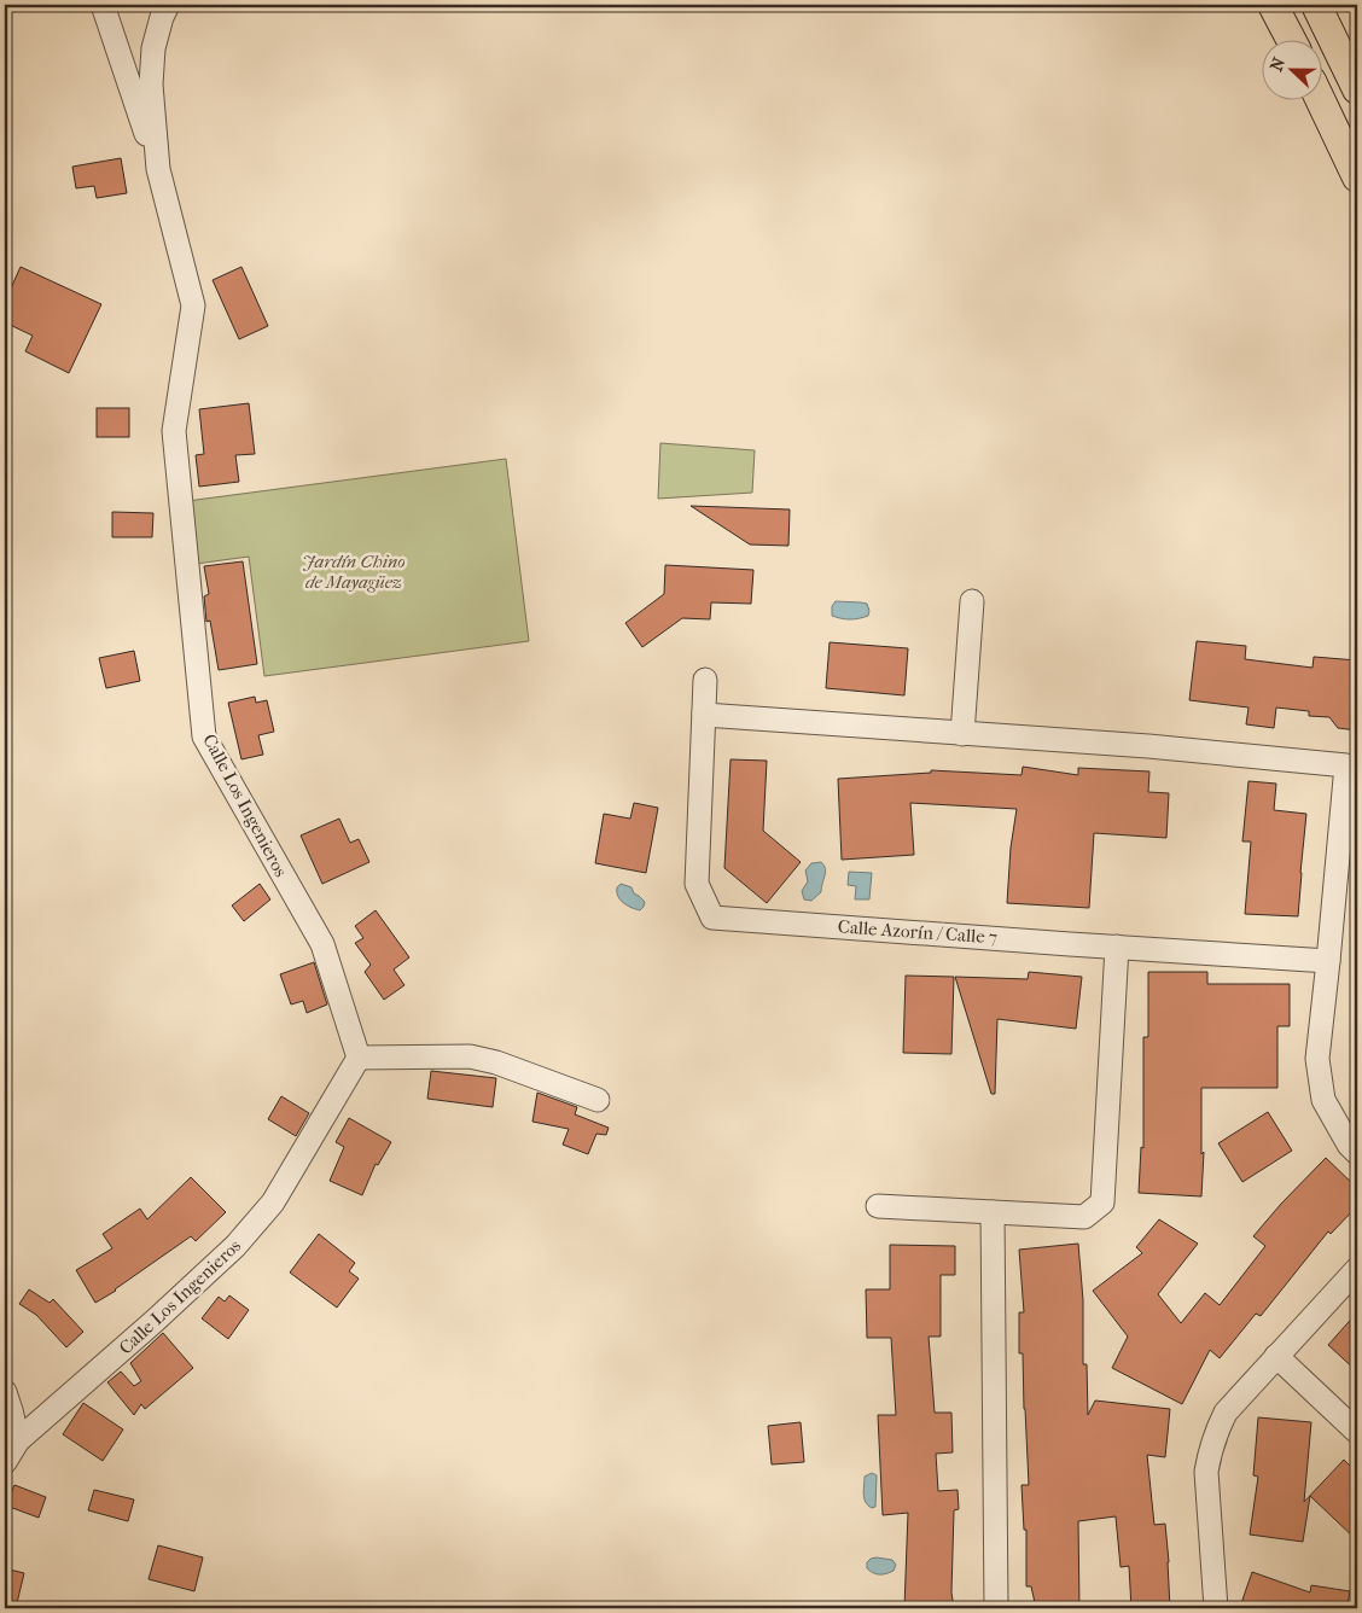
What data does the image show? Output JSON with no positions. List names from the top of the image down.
{
  "streets": {
    "street": ["Calle Los Ingenieros", "Calle Azorín / Calle 7"]
  },
  "parks": ["Jardín Chino de Mayagüez"],
  "north": "left"
}
